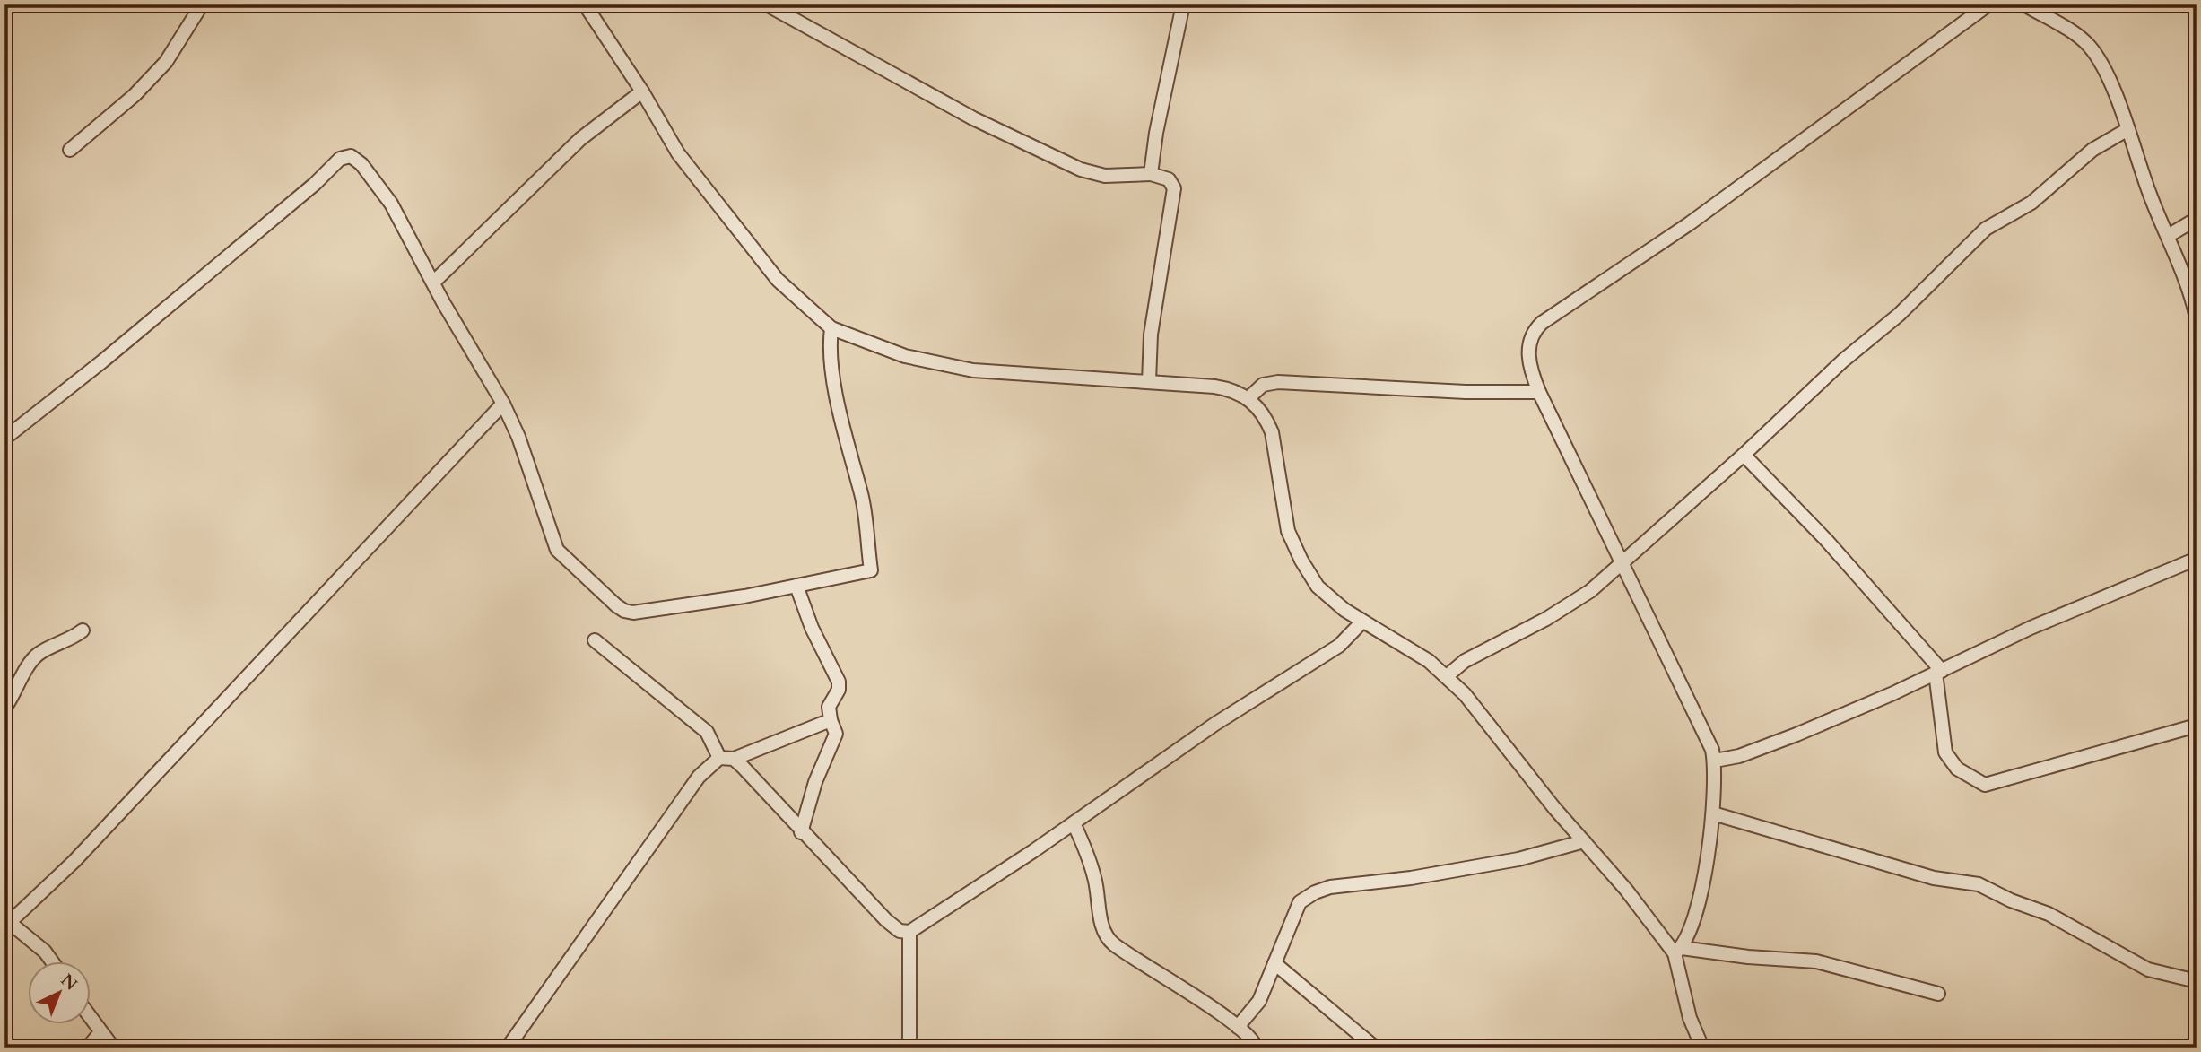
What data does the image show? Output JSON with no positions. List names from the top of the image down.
{
  "north": "top right"
}
